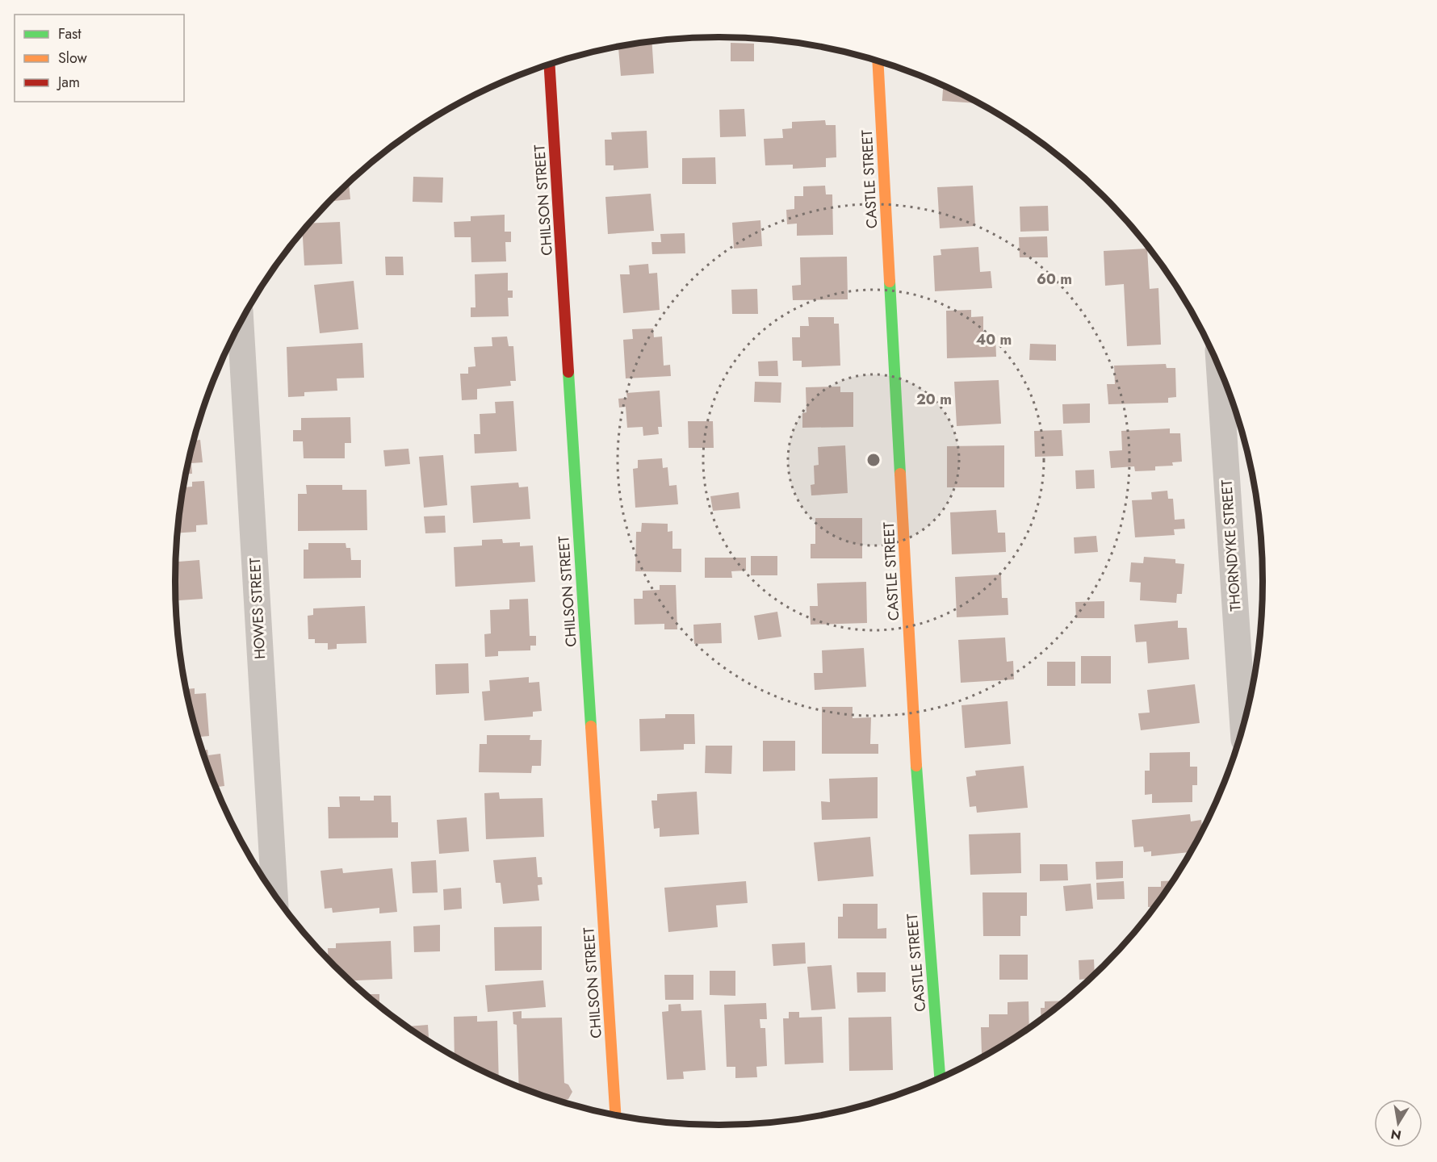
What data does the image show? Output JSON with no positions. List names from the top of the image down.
{
  "streets": {
    "street": [
      "CASTLE STREET",
      "CHILSON STREET",
      "THORNDYKE STREET",
      "HOWES STREET"
    ]
  },
  "legend": ["Fast", "Slow", "Jam"],
  "north": "bottom",
  "rings": ["60 m", "40 m", "20 m"]
}
